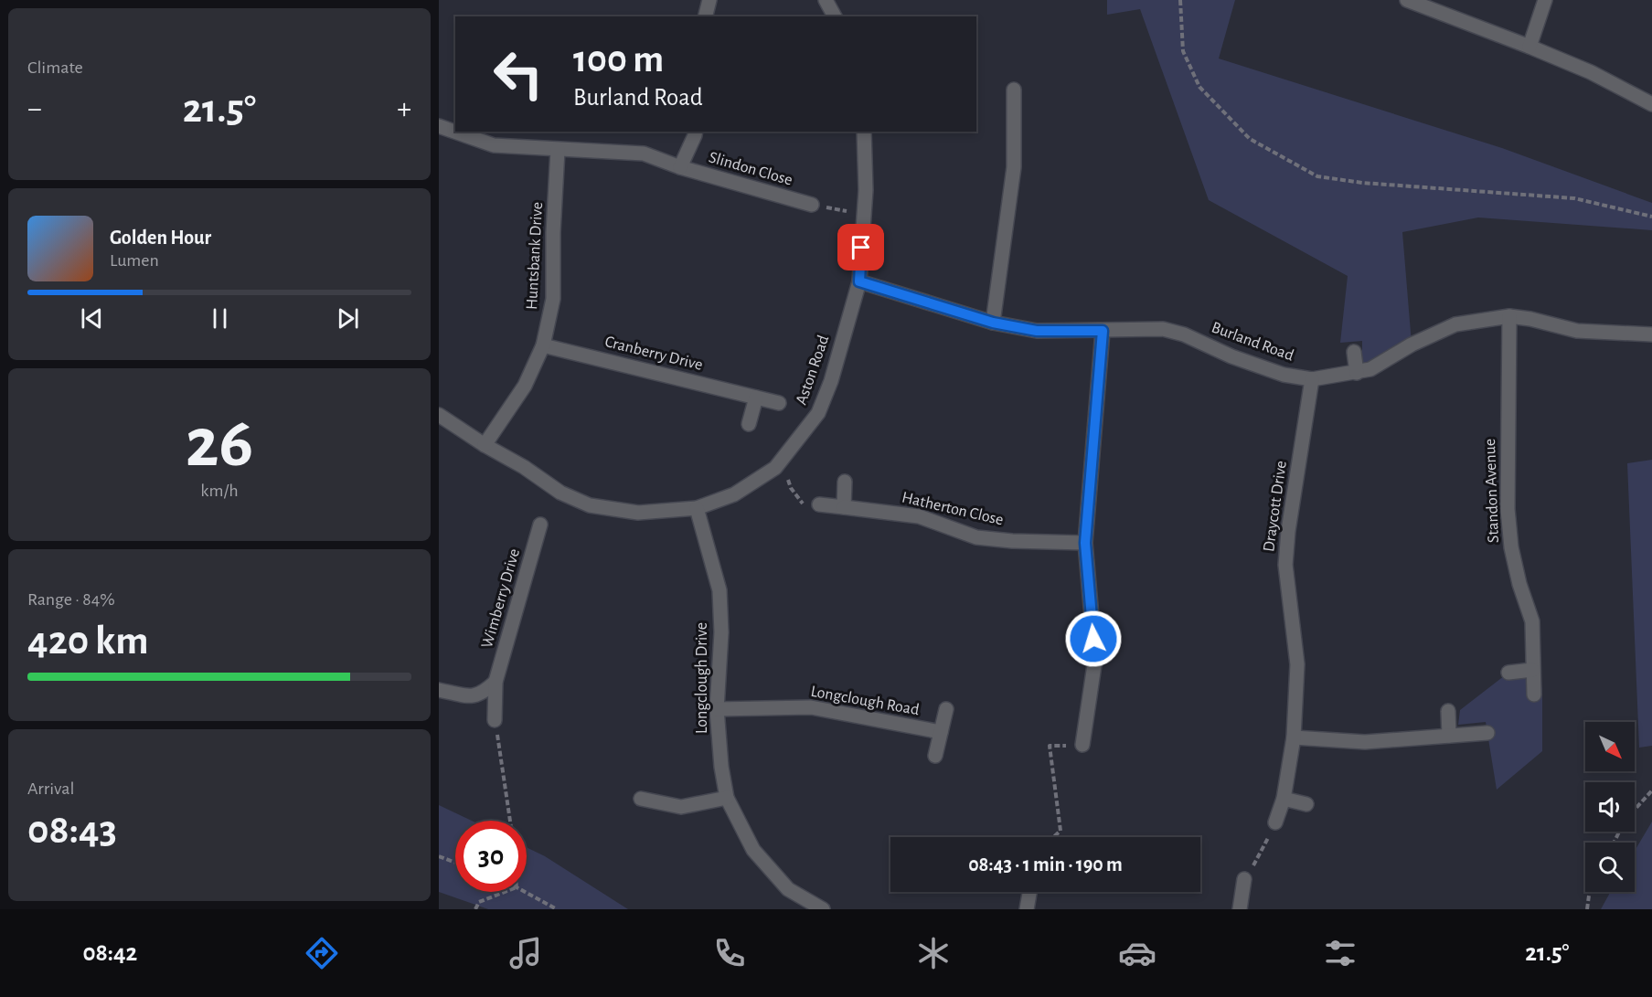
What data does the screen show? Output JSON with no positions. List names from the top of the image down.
{
  "streets": {
    "street": [
      "Slindon Close",
      "Huntsbank Drive",
      "Burland Road",
      "Cranberry Drive",
      "Aston Road",
      "Standon Avenue",
      "Draycott Drive",
      "Hatherton Close",
      "Wimberry Drive",
      "Longclough Drive",
      "Longclough Road"
    ]
  },
  "crossings": [
    ["Slindon Close", "Huntsbank Drive"],
    ["Huntsbank Drive", "Cranberry Drive"],
    ["Huntsbank Drive", "Aston Road"],
    ["Burland Road", "Aston Road"],
    ["Burland Road", "Standon Avenue"],
    ["Burland Road", "Draycott Drive"],
    ["Aston Road", "Longclough Drive"],
    ["Longclough Drive", "Longclough Road"]
  ],
  "north": "bottom right",
  "page": {
    "tile": [
      "Climate",
      ["26", "km/h"],
      ["Range · 84%", "420 km"],
      ["Arrival", "08:43"]
    ],
    "turn": ["100 m", "Burland Road"],
    "heat": ["−", "21.5°", "+"],
    "song": ["Golden Hour", "Lumen"],
    "limit": "30",
    "trip": "08:43 · 1 min · 190 m",
    "tabs": ["08:42", "21.5°"]
  }
}
